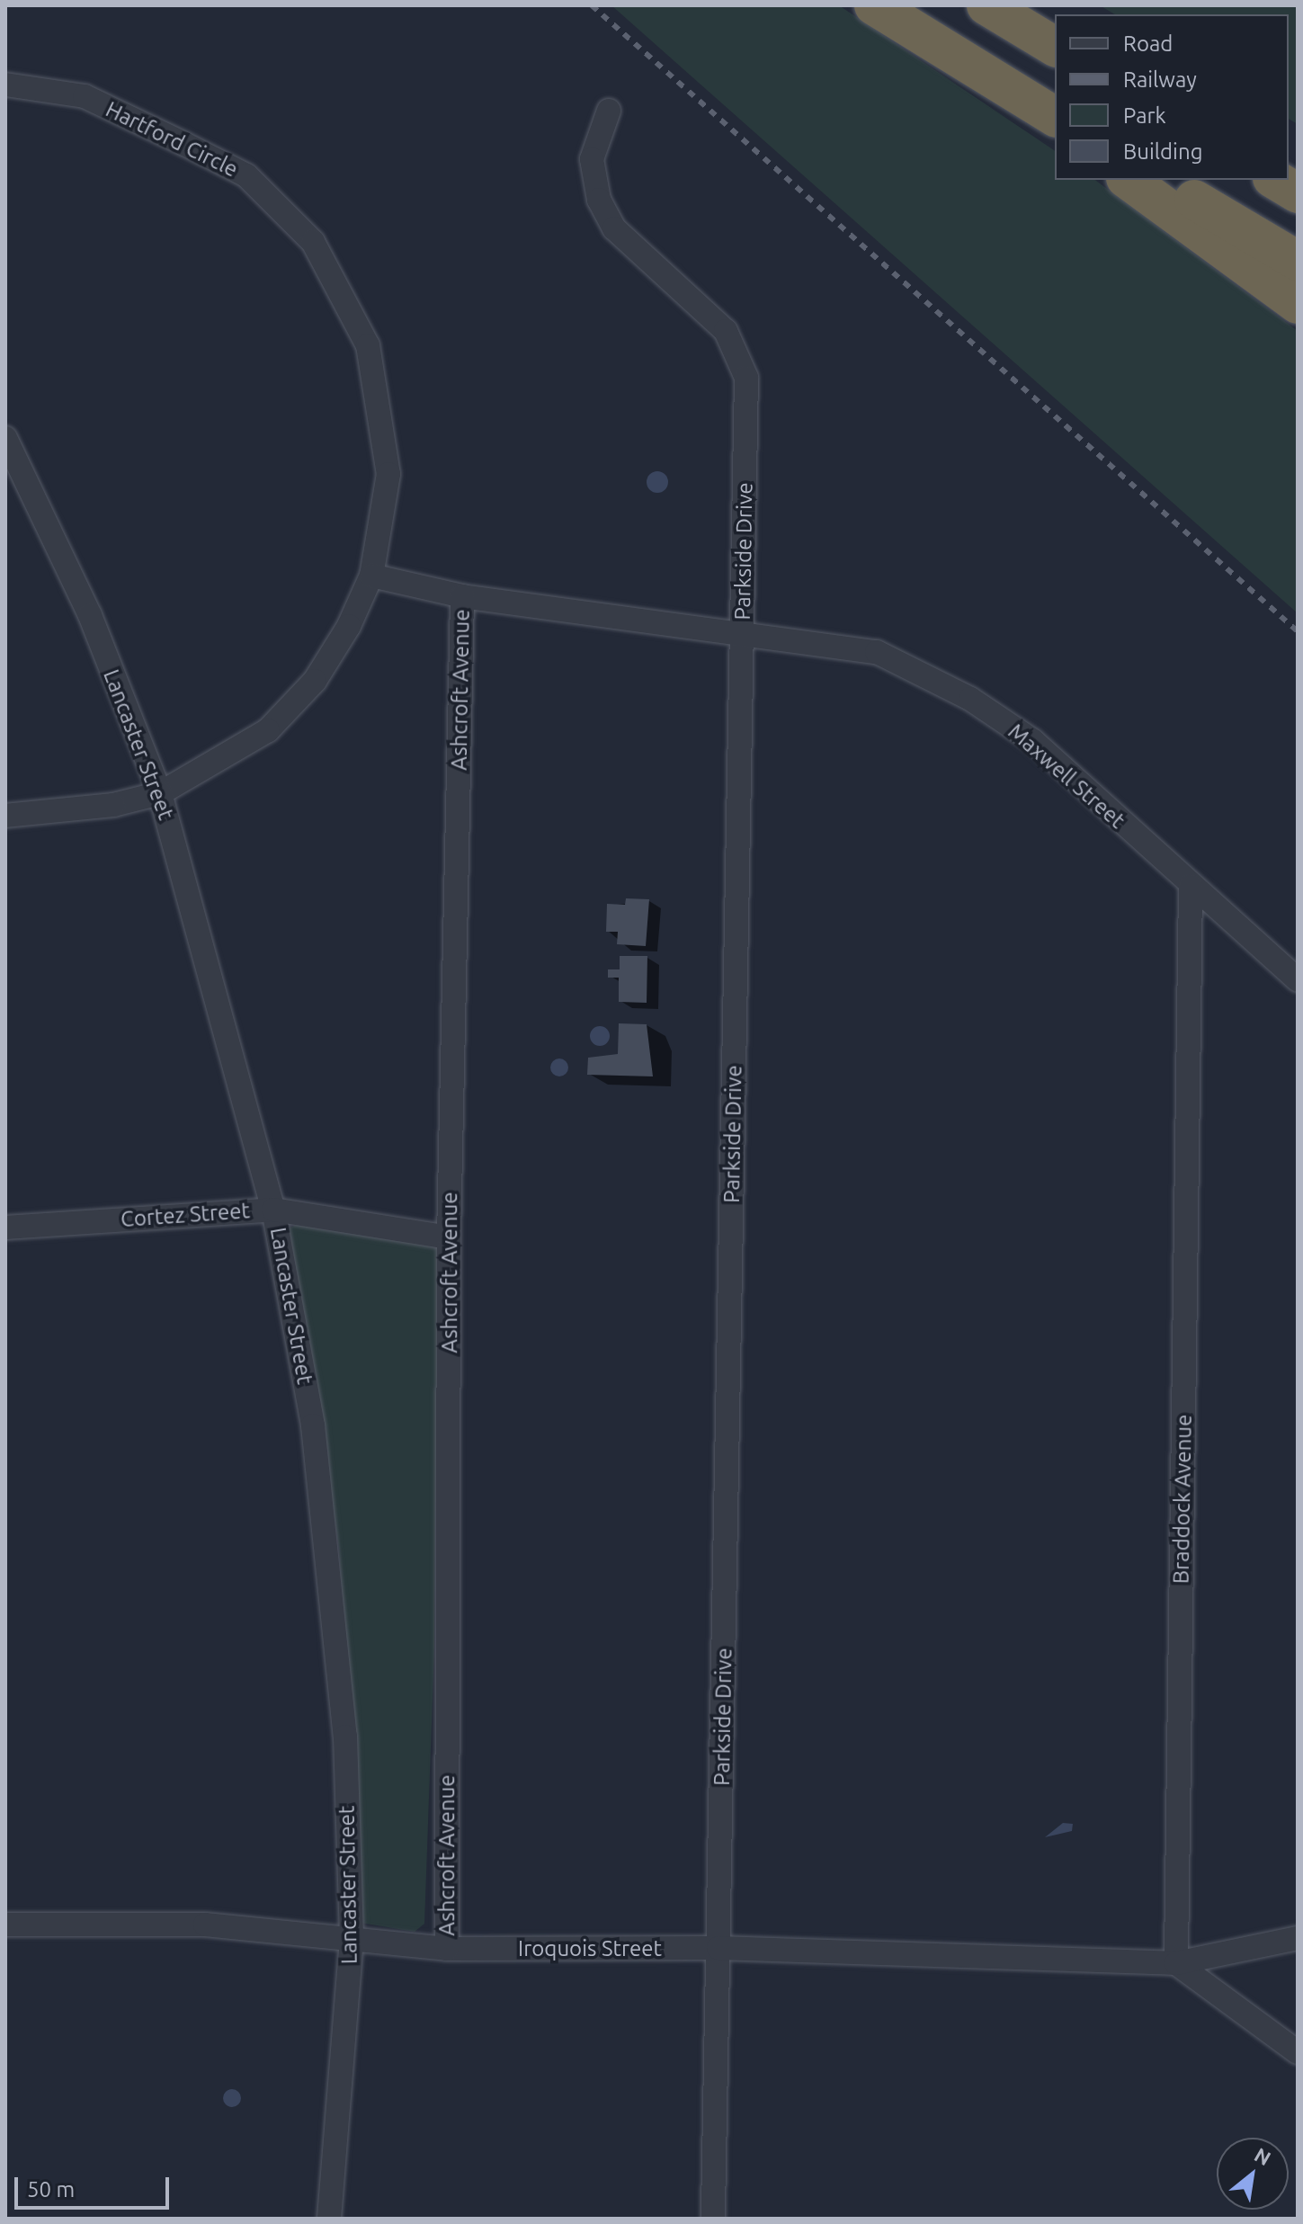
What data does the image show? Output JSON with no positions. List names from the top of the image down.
{
  "streets": {
    "street": [
      "Hartford Circle",
      "Parkside Drive",
      "Ashcroft Avenue",
      "Lancaster Street",
      "Maxwell Street",
      "Cortez Street",
      "Braddock Avenue",
      "Iroquois Street"
    ]
  },
  "crossings": [
    ["Hartford Circle", "Lancaster Street"],
    ["Hartford Circle", "Maxwell Street"],
    ["Parkside Drive", "Maxwell Street"],
    ["Parkside Drive", "Iroquois Street"],
    ["Ashcroft Avenue", "Maxwell Street"],
    ["Ashcroft Avenue", "Cortez Street"],
    ["Ashcroft Avenue", "Iroquois Street"],
    ["Lancaster Street", "Cortez Street"],
    ["Lancaster Street", "Iroquois Street"],
    ["Maxwell Street", "Braddock Avenue"],
    ["Braddock Avenue", "Iroquois Street"]
  ],
  "legend": [
    "Road",
    "Railway",
    "Park",
    "Building"
  ],
  "scale_bar": "50 m",
  "north": "top right"
}
